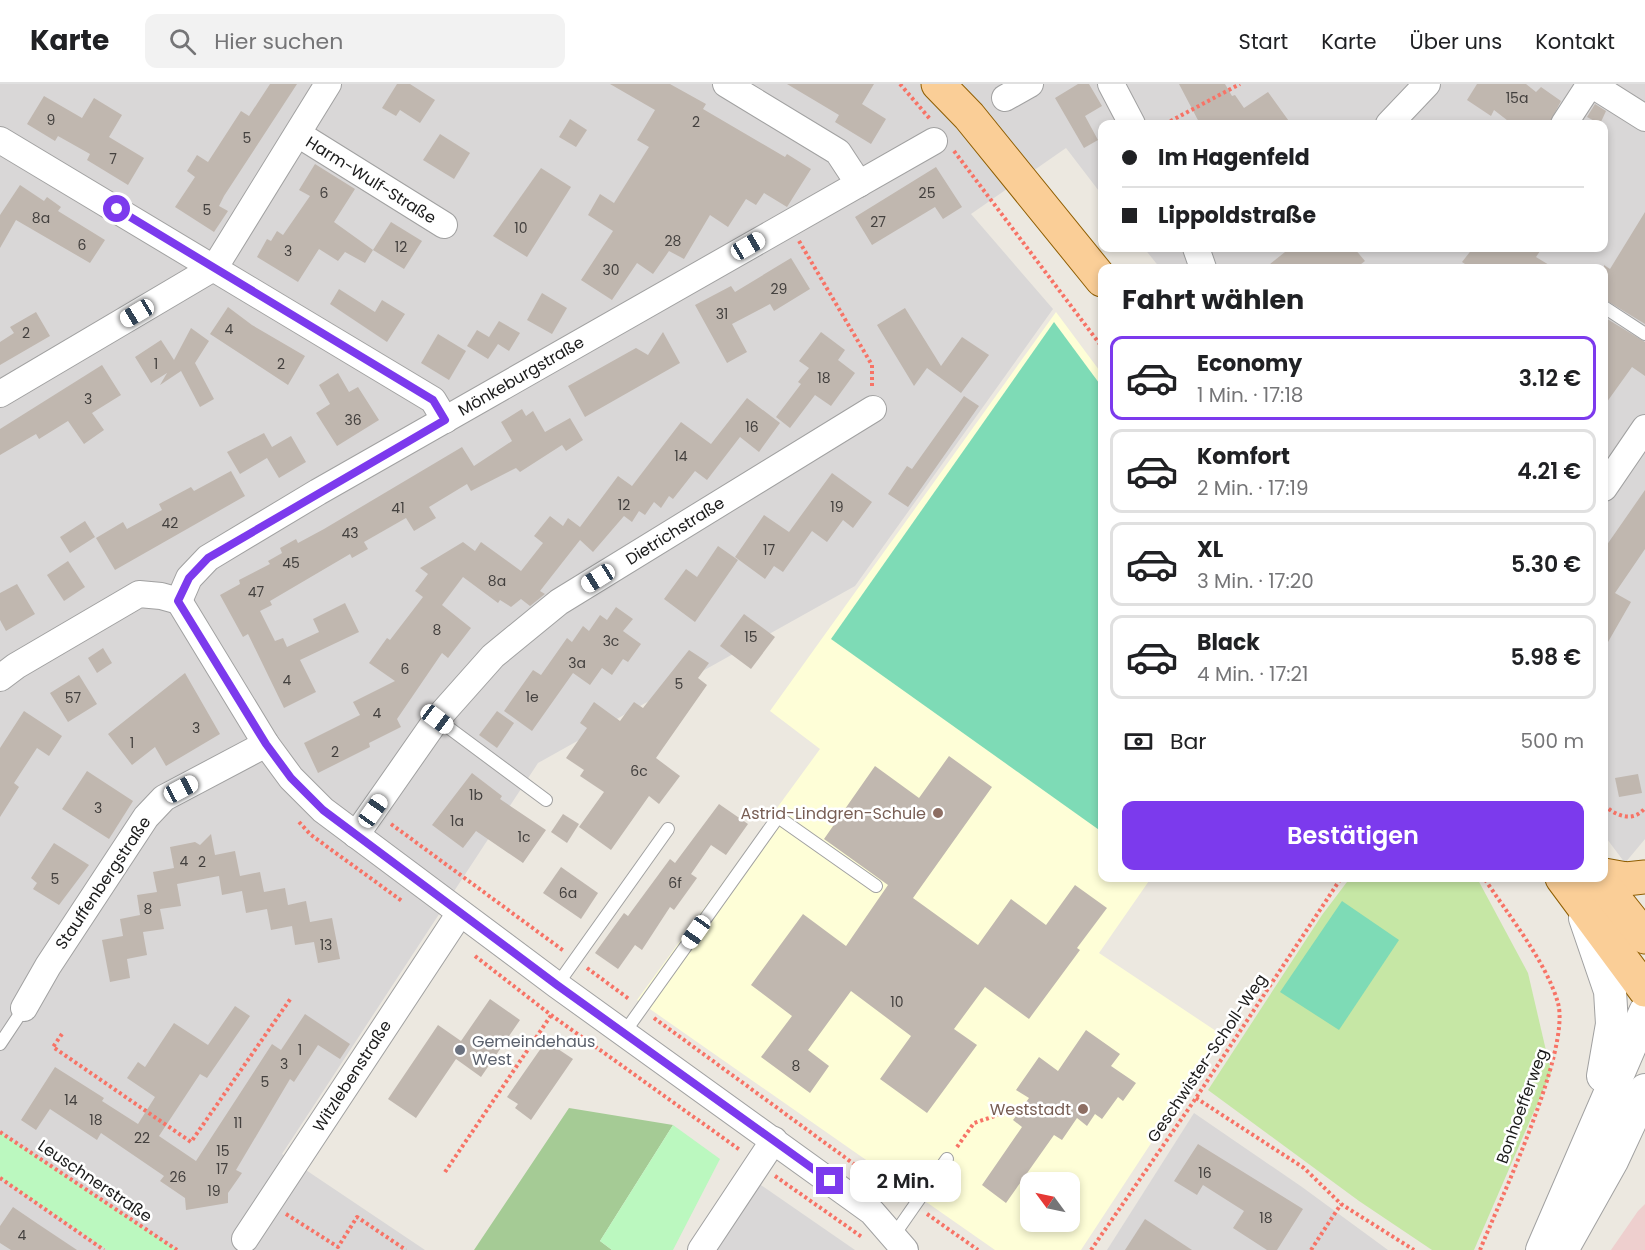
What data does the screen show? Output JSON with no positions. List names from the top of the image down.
{
  "streets": {
    "street": [
      "Harm-Wulf-Straße",
      "Mönkeburgstraße",
      "Dietrichstraße",
      "Stauffenbergstraße",
      "Witzlebenstraße"
    ],
    "path": ["Geschwister-Scholl-Weg", "Bonhoefferweg", "Leuschnerstraße"]
  },
  "places": ["Astrid-Lindgren-Schule", "Gemeindehaus West", "Weststadt"],
  "house_numbers": [
    "15a",
    "9",
    "2",
    "5",
    "7",
    "6",
    "25",
    "5",
    "8a",
    "27",
    "10",
    "28",
    "6",
    "12",
    "3",
    "30",
    "29",
    "31",
    "4",
    "2",
    "1",
    "2",
    "18",
    "3",
    "36",
    "16",
    "14",
    "12",
    "19",
    "41",
    "42",
    "43",
    "17",
    "45",
    "8a",
    "47",
    "8",
    "15",
    "3c",
    "3a",
    "6",
    "4",
    "5",
    "1e",
    "57",
    "4",
    "3",
    "1",
    "2",
    "6c",
    "1b",
    "3",
    "1a",
    "1c",
    "4",
    "2",
    "5",
    "6f",
    "6a",
    "8",
    "13",
    "10",
    "1",
    "3",
    "8",
    "5",
    "14",
    "18",
    "11",
    "22",
    "15",
    "17",
    "16",
    "26",
    "19",
    "18",
    "4"
  ],
  "north": "top left",
  "page": {
    "header": "Karte",
    "search": "Hier suchen",
    "nav": [
      "Start",
      "Karte",
      "Über uns",
      "Kontakt"
    ],
    "banner": ["Im Hagenfeld", "Lippoldstraße"],
    "heading": "Fahrt wählen",
    "list": [
      {
        "name": "Economy",
        "note": "1 Min. · 17:18",
        "value": "3.12 €"
      },
      {
        "name": "Komfort",
        "note": "2 Min. · 17:19",
        "value": "4.21 €"
      },
      {
        "name": "XL",
        "note": "3 Min. · 17:20",
        "value": "5.30 €"
      },
      {
        "name": "Black",
        "note": "4 Min. · 17:21",
        "value": "5.98 €"
      }
    ],
    "pay": ["Bar", "500 m"],
    "buttons": "Bestätigen",
    "bubble": "2 Min."
  }
}
